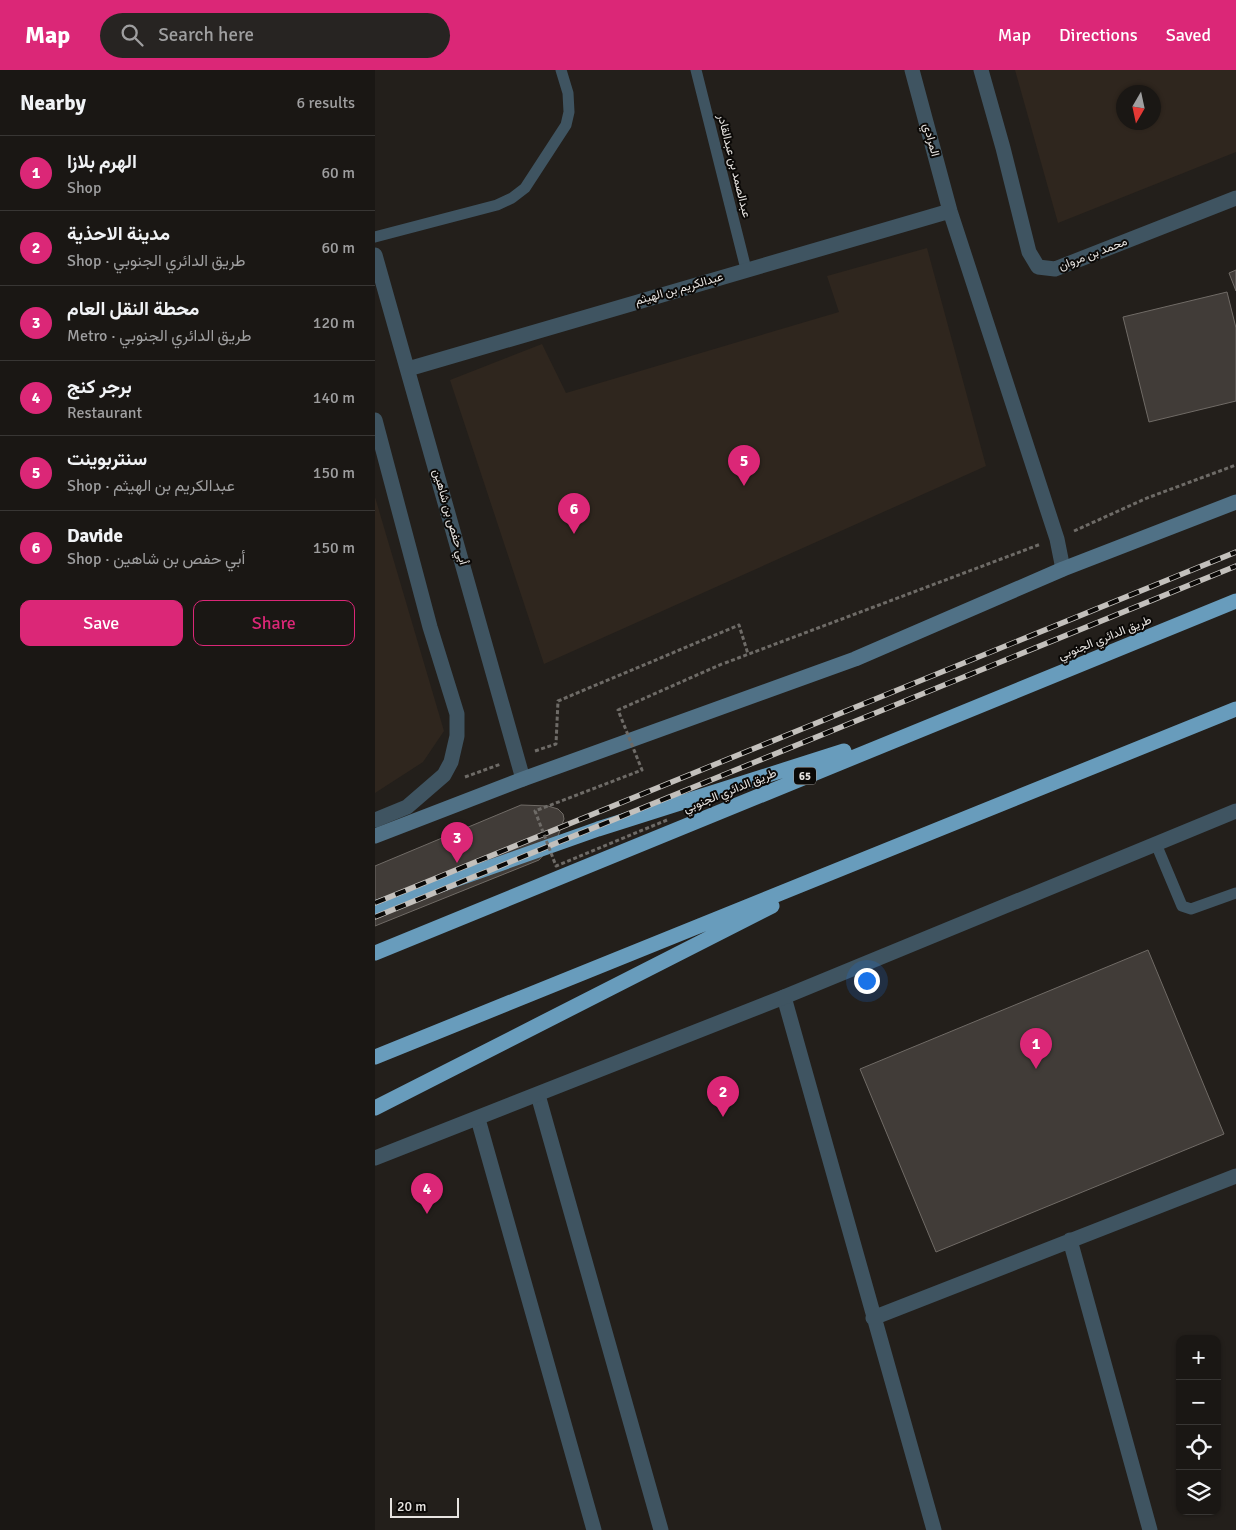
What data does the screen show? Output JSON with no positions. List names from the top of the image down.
{
  "streets": {
    "highway": ["طريق الدائري الجنوبي", "65"],
    "street": [
      "المرادي",
      "محمد بن مروان",
      "عبدالكريم بن الهيثم",
      "أبي حفص بن شاهين"
    ],
    "lane": ["عبدالصمد بن عبدالقادر"]
  },
  "crossings": [
    ["المرادي", "عبدالكريم بن الهيثم"],
    ["عبدالصمد بن عبدالقادر", "عبدالكريم بن الهيثم"],
    ["عبدالكريم بن الهيثم", "أبي حفص بن شاهين"]
  ],
  "scale_bar": "20 m",
  "north": "bottom",
  "page": {
    "header": "Map",
    "search": "Search here",
    "nav": ["Map", "Directions", "Saved"],
    "heading": ["Nearby", "6 results"],
    "list": [
      {
        "mark": "1",
        "name": "الهرم بلازا",
        "note": "Shop",
        "value": "60 m"
      },
      {
        "mark": "2",
        "name": "مدينة الاحذية",
        "note": "Shop · طريق الدائري الجنوبي",
        "value": "60 m"
      },
      {
        "mark": "3",
        "name": "محطة النقل العام",
        "note": "Metro · طريق الدائري الجنوبي",
        "value": "120 m"
      },
      {
        "mark": "4",
        "name": "برجر كنج",
        "note": "Restaurant",
        "value": "140 m"
      },
      {
        "mark": "5",
        "name": "سنتربوينت",
        "note": "Shop · عبدالكريم بن الهيثم",
        "value": "150 m"
      },
      {
        "mark": "6",
        "name": "Davide",
        "note": "Shop · أبي حفص بن شاهين",
        "value": "150 m"
      }
    ],
    "pins": [
      "5",
      "6",
      "3",
      "1",
      "2",
      "4"
    ],
    "buttons": ["Save", "Share"],
    "map_buttons": ["+", "−"],
    "scale": "20 m"
  }
}
